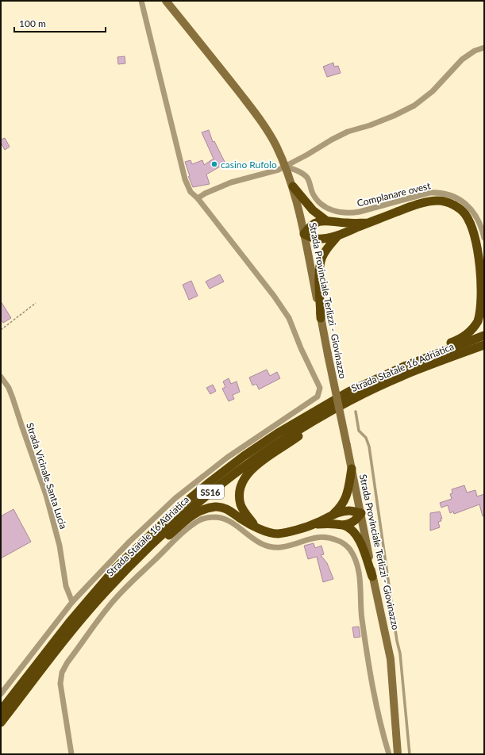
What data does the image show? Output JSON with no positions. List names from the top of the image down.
{
  "streets": {
    "highway": ["Strada Statale 16 Adriatica", "SS16"],
    "main road": ["Strada Provinciale Terlizzi - Giovinazzo"],
    "street": ["Complanare ovest", "Strada Vicinale Santa Lucia"]
  },
  "crossings": [
    ["Complanare ovest", "Strada Provinciale Terlizzi - Giovinazzo"]
  ],
  "places": ["casino Rufolo"],
  "scale_bar": "100 m"
}
